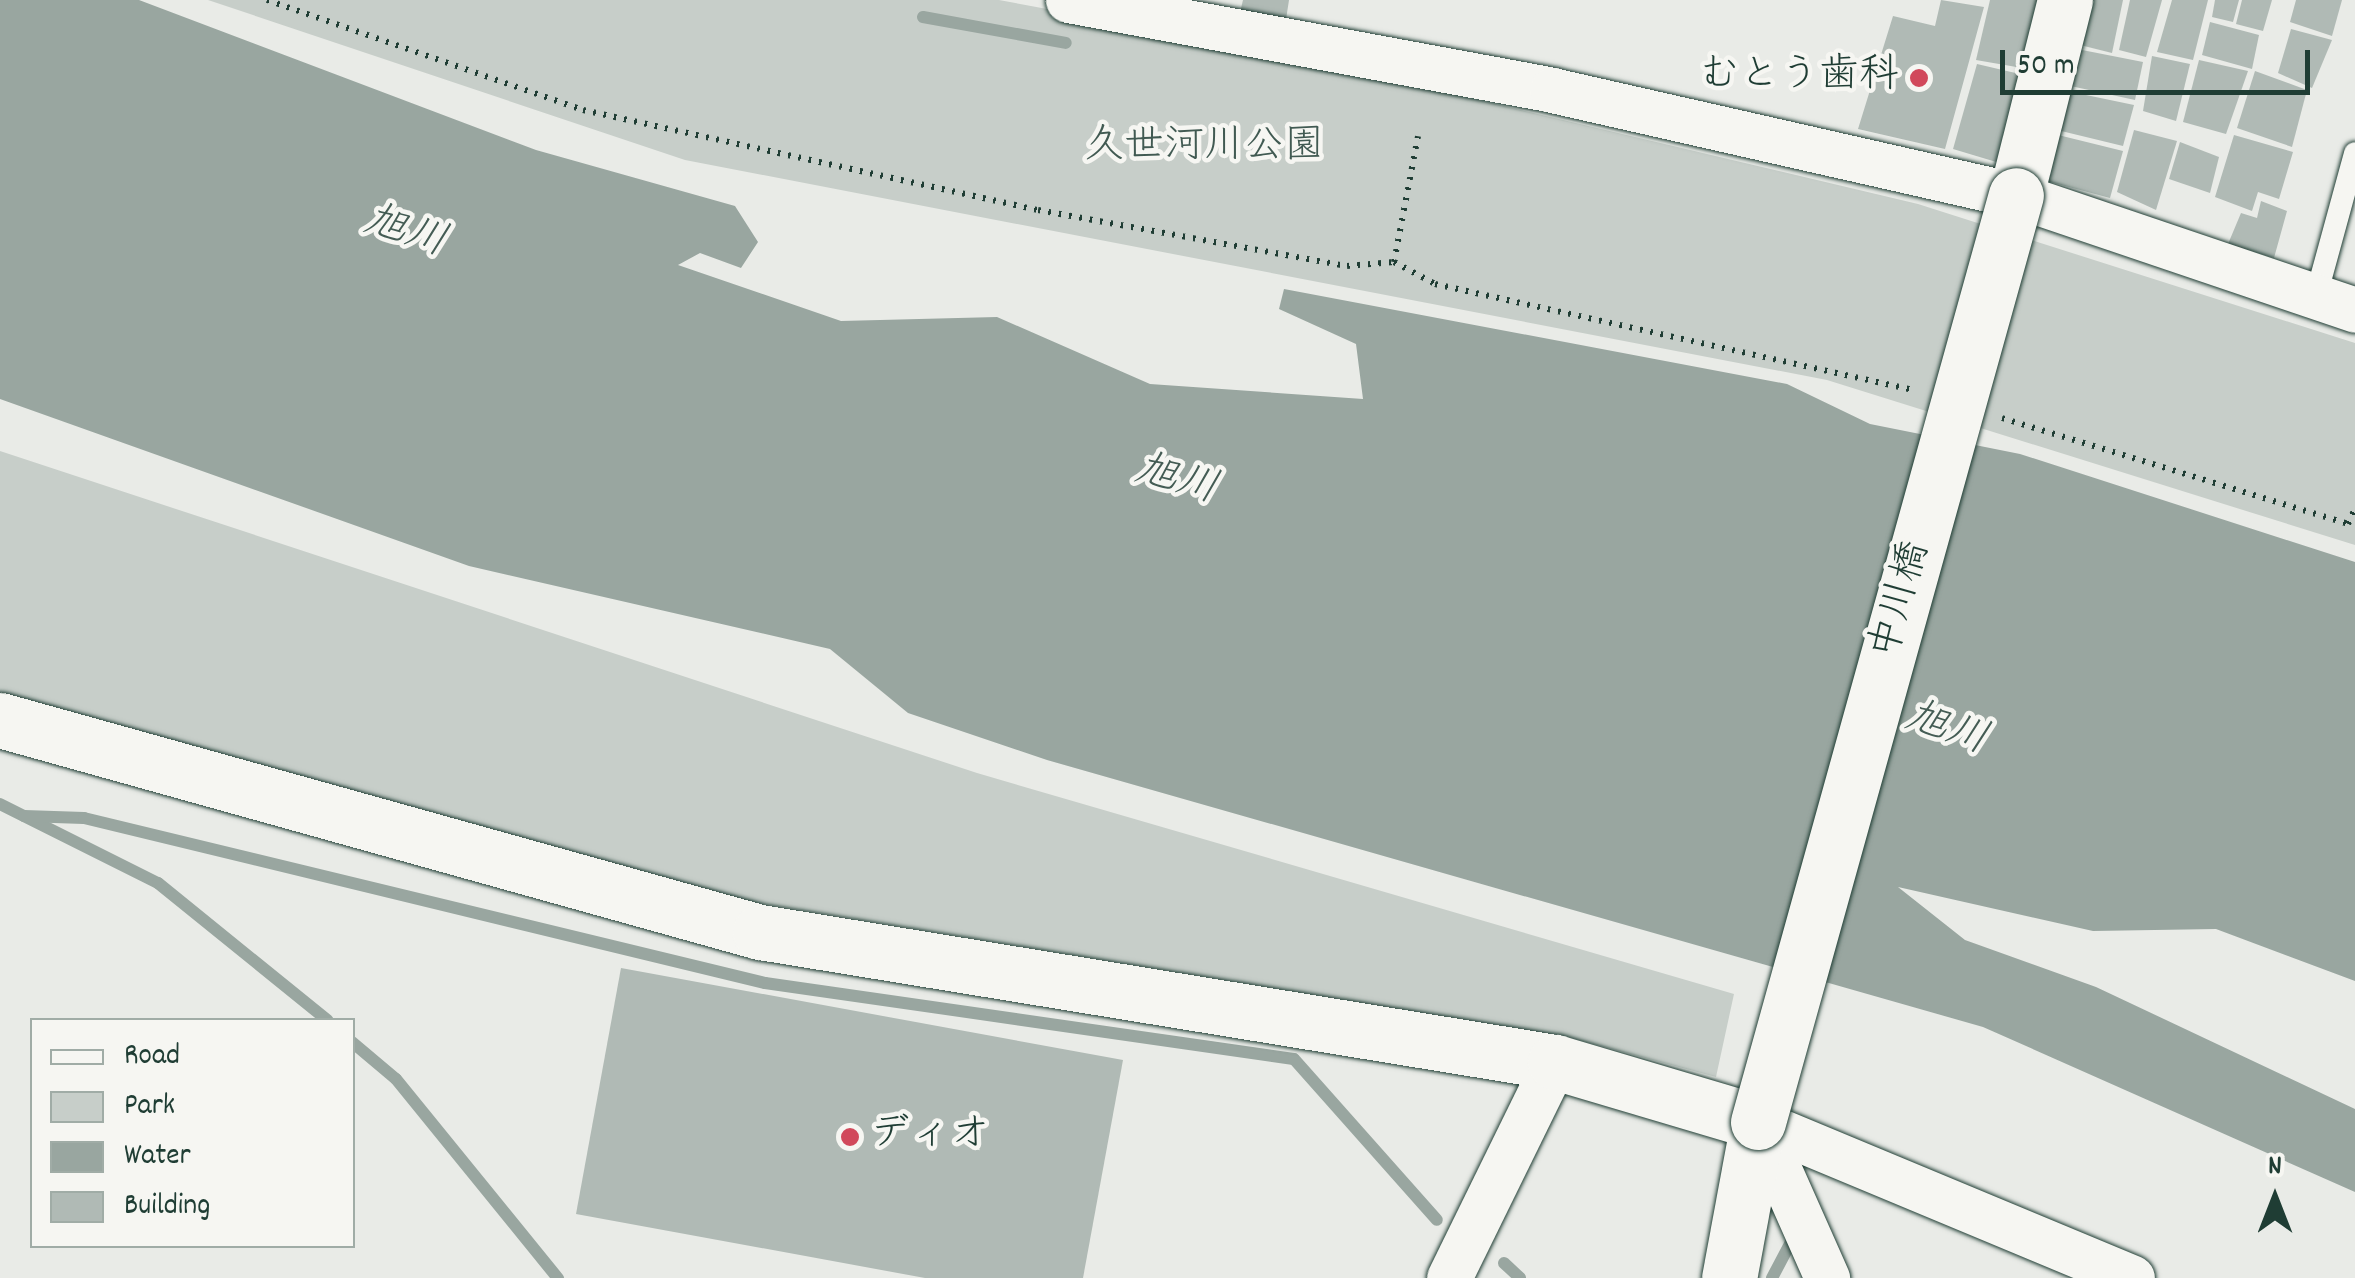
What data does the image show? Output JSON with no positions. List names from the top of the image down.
{
  "streets": {
    "street": ["中川橋"]
  },
  "water": ["旭川"],
  "parks": ["久世河川公園"],
  "places": ["むとう歯科", "ディオ"],
  "legend": [
    "Road",
    "Park",
    "Water",
    "Building"
  ],
  "scale_bar": "50 m",
  "north": "top"
}
